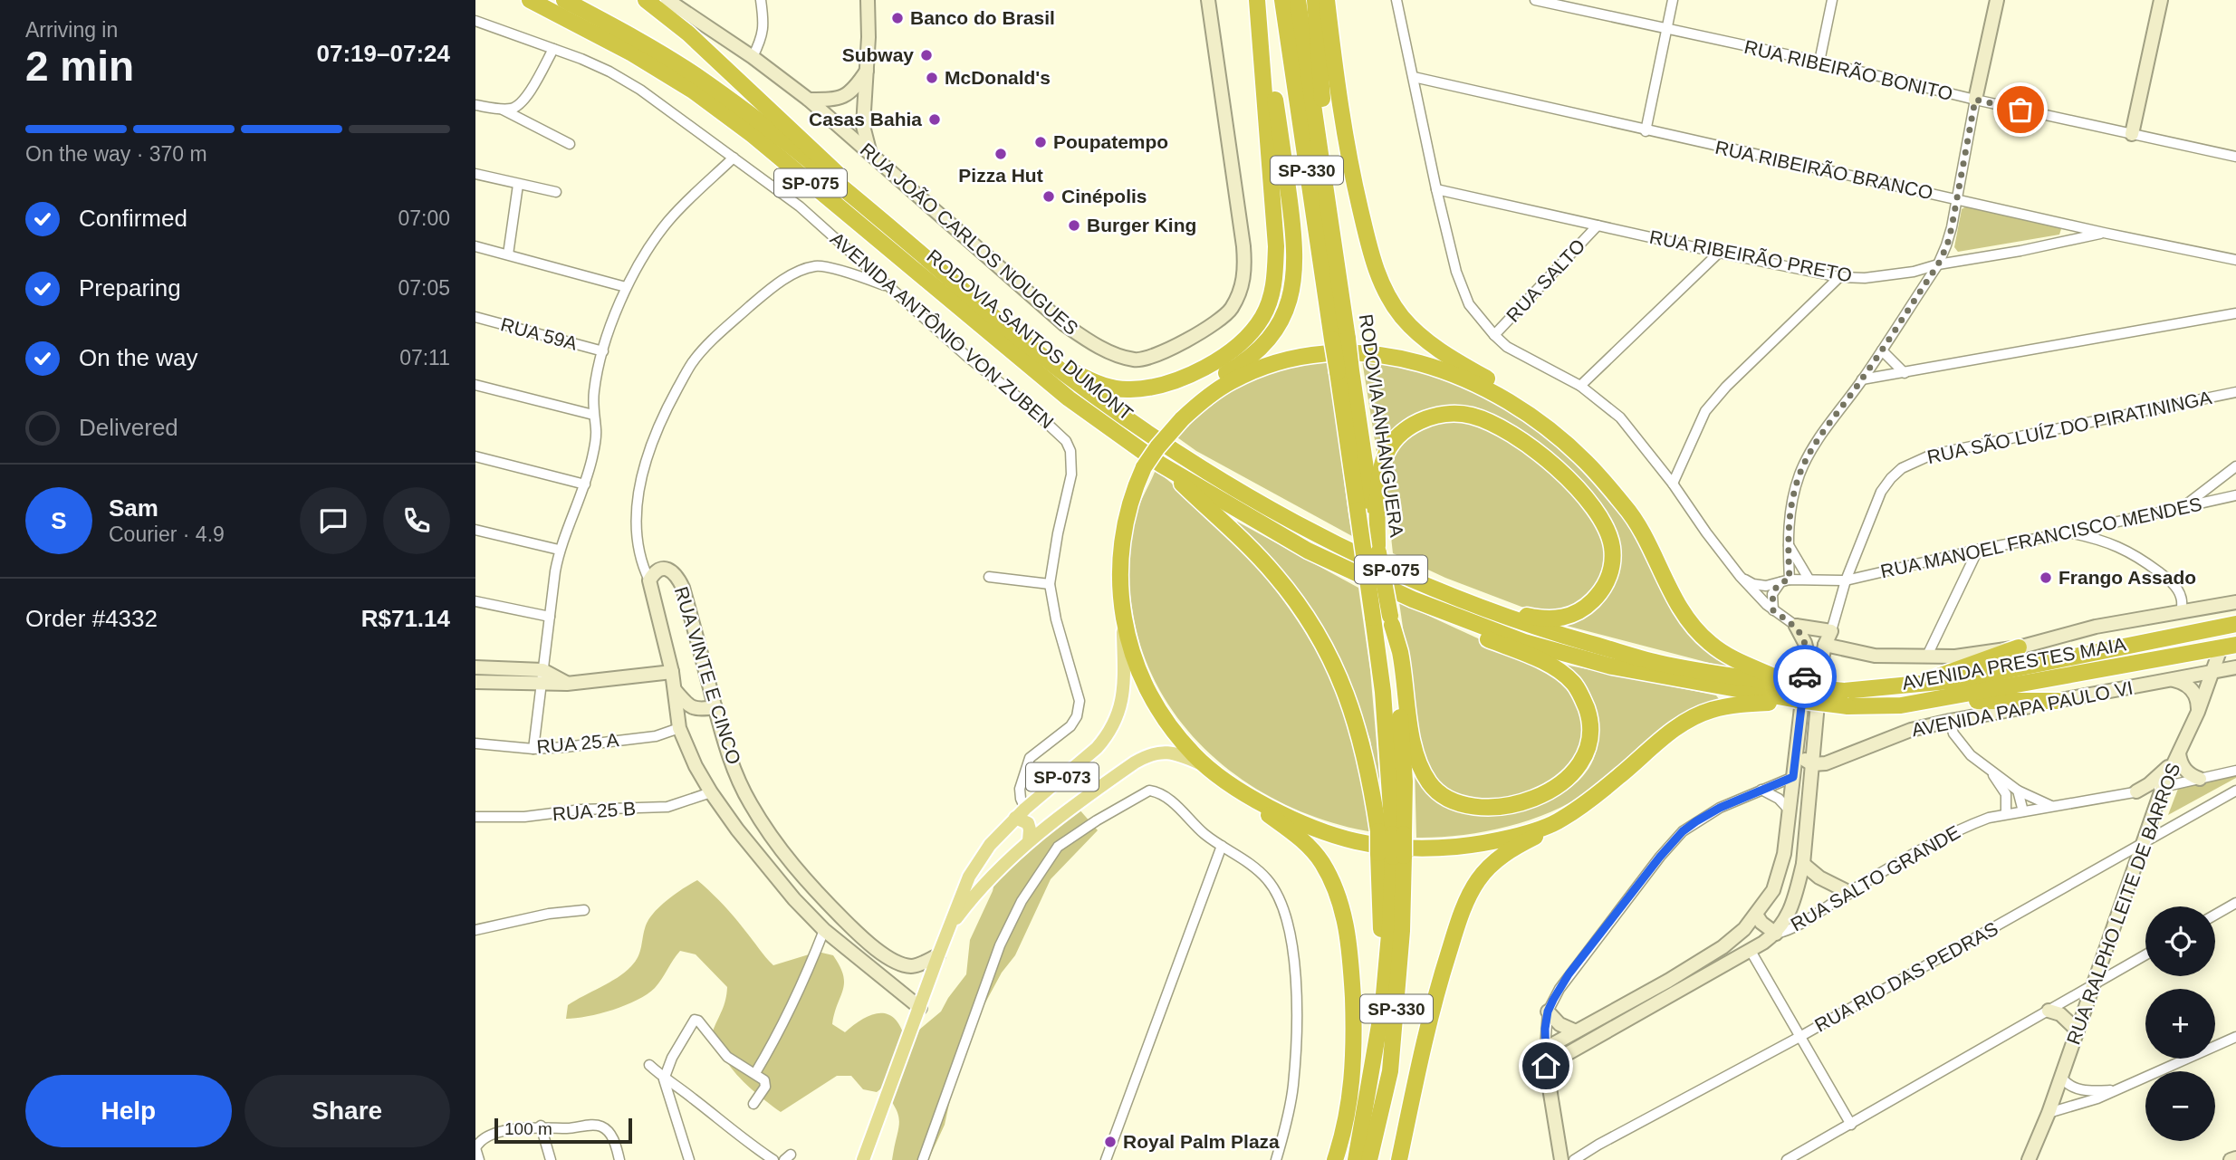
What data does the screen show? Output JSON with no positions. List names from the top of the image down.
{
  "streets": {
    "highway": [
      "SP-330",
      "SP-075",
      "RODOVIA SANTOS DUMONT",
      "RODOVIA ANHANGUERA",
      "AVENIDA PRESTES MAIA"
    ],
    "main road": ["SP-073"],
    "street": [
      "RUA RIBEIRÃO BONITO",
      "RUA RIBEIRÃO BRANCO",
      "RUA JOÃO CARLOS NOUGUES",
      "RUA RIBEIRÃO PRETO",
      "RUA SALTO",
      "AVENIDA ANTÔNIO VON ZUBEN",
      "RUA 59A",
      "RUA SÃO LUÍZ DO PIRATININGA",
      "RUA MANOEL FRANCISCO MENDES",
      "RUA VINTE E CINCO",
      "AVENIDA PAPA PAULO VI",
      "RUA 25 A",
      "RUA 25 B",
      "RUA SALTO GRANDE",
      "RUA RALPHO LEITE DE BARROS",
      "RUA RIO DAS PEDRAS"
    ]
  },
  "crossings": [
    ["RUA RIBEIRÃO BRANCO", "RUA RIBEIRÃO PRETO"],
    ["RUA RIBEIRÃO PRETO", "RUA SALTO"],
    ["AVENIDA ANTÔNIO VON ZUBEN", "SP-073"],
    ["RODOVIA SANTOS DUMONT", "AVENIDA PRESTES MAIA"],
    ["RUA SÃO LUÍZ DO PIRATININGA", "RUA MANOEL FRANCISCO MENDES"],
    ["RUA SÃO LUÍZ DO PIRATININGA", "AVENIDA PAPA PAULO VI"],
    ["RUA SÃO LUÍZ DO PIRATININGA", "RUA SALTO GRANDE"],
    ["AVENIDA PRESTES MAIA", "RUA RALPHO LEITE DE BARROS"],
    ["RUA VINTE E CINCO", "RUA 25 A"],
    ["RUA VINTE E CINCO", "SP-073"],
    ["RUA VINTE E CINCO", "RUA 25 B"],
    ["AVENIDA PAPA PAULO VI", "RUA RALPHO LEITE DE BARROS"],
    ["RUA SALTO GRANDE", "RUA RALPHO LEITE DE BARROS"],
    ["RUA RALPHO LEITE DE BARROS", "RUA RIO DAS PEDRAS"]
  ],
  "places": [
    "Banco do Brasil",
    "Subway",
    "McDonald's",
    "Casas Bahia",
    "Poupatempo",
    "Pizza Hut",
    "Cinépolis",
    "Burger King",
    "Frango Assado",
    "Royal Palm Plaza"
  ],
  "scale_bar": "100 m",
  "page": {
    "heading": ["2 min", "Arriving in", "07:19–07:24"],
    "panel": [
      "Sam",
      "Courier · 4.9",
      "Order #4332",
      "R$71.14"
    ],
    "bar": "On the way · 370 m",
    "list": [
      ["Confirmed", "07:00"],
      ["Preparing", "07:05"],
      ["On the way", "07:11"],
      "Delivered"
    ],
    "round": "S",
    "map_buttons": ["+", "−"],
    "buttons": ["Help", "Share"],
    "scale": "100 m"
  }
}
